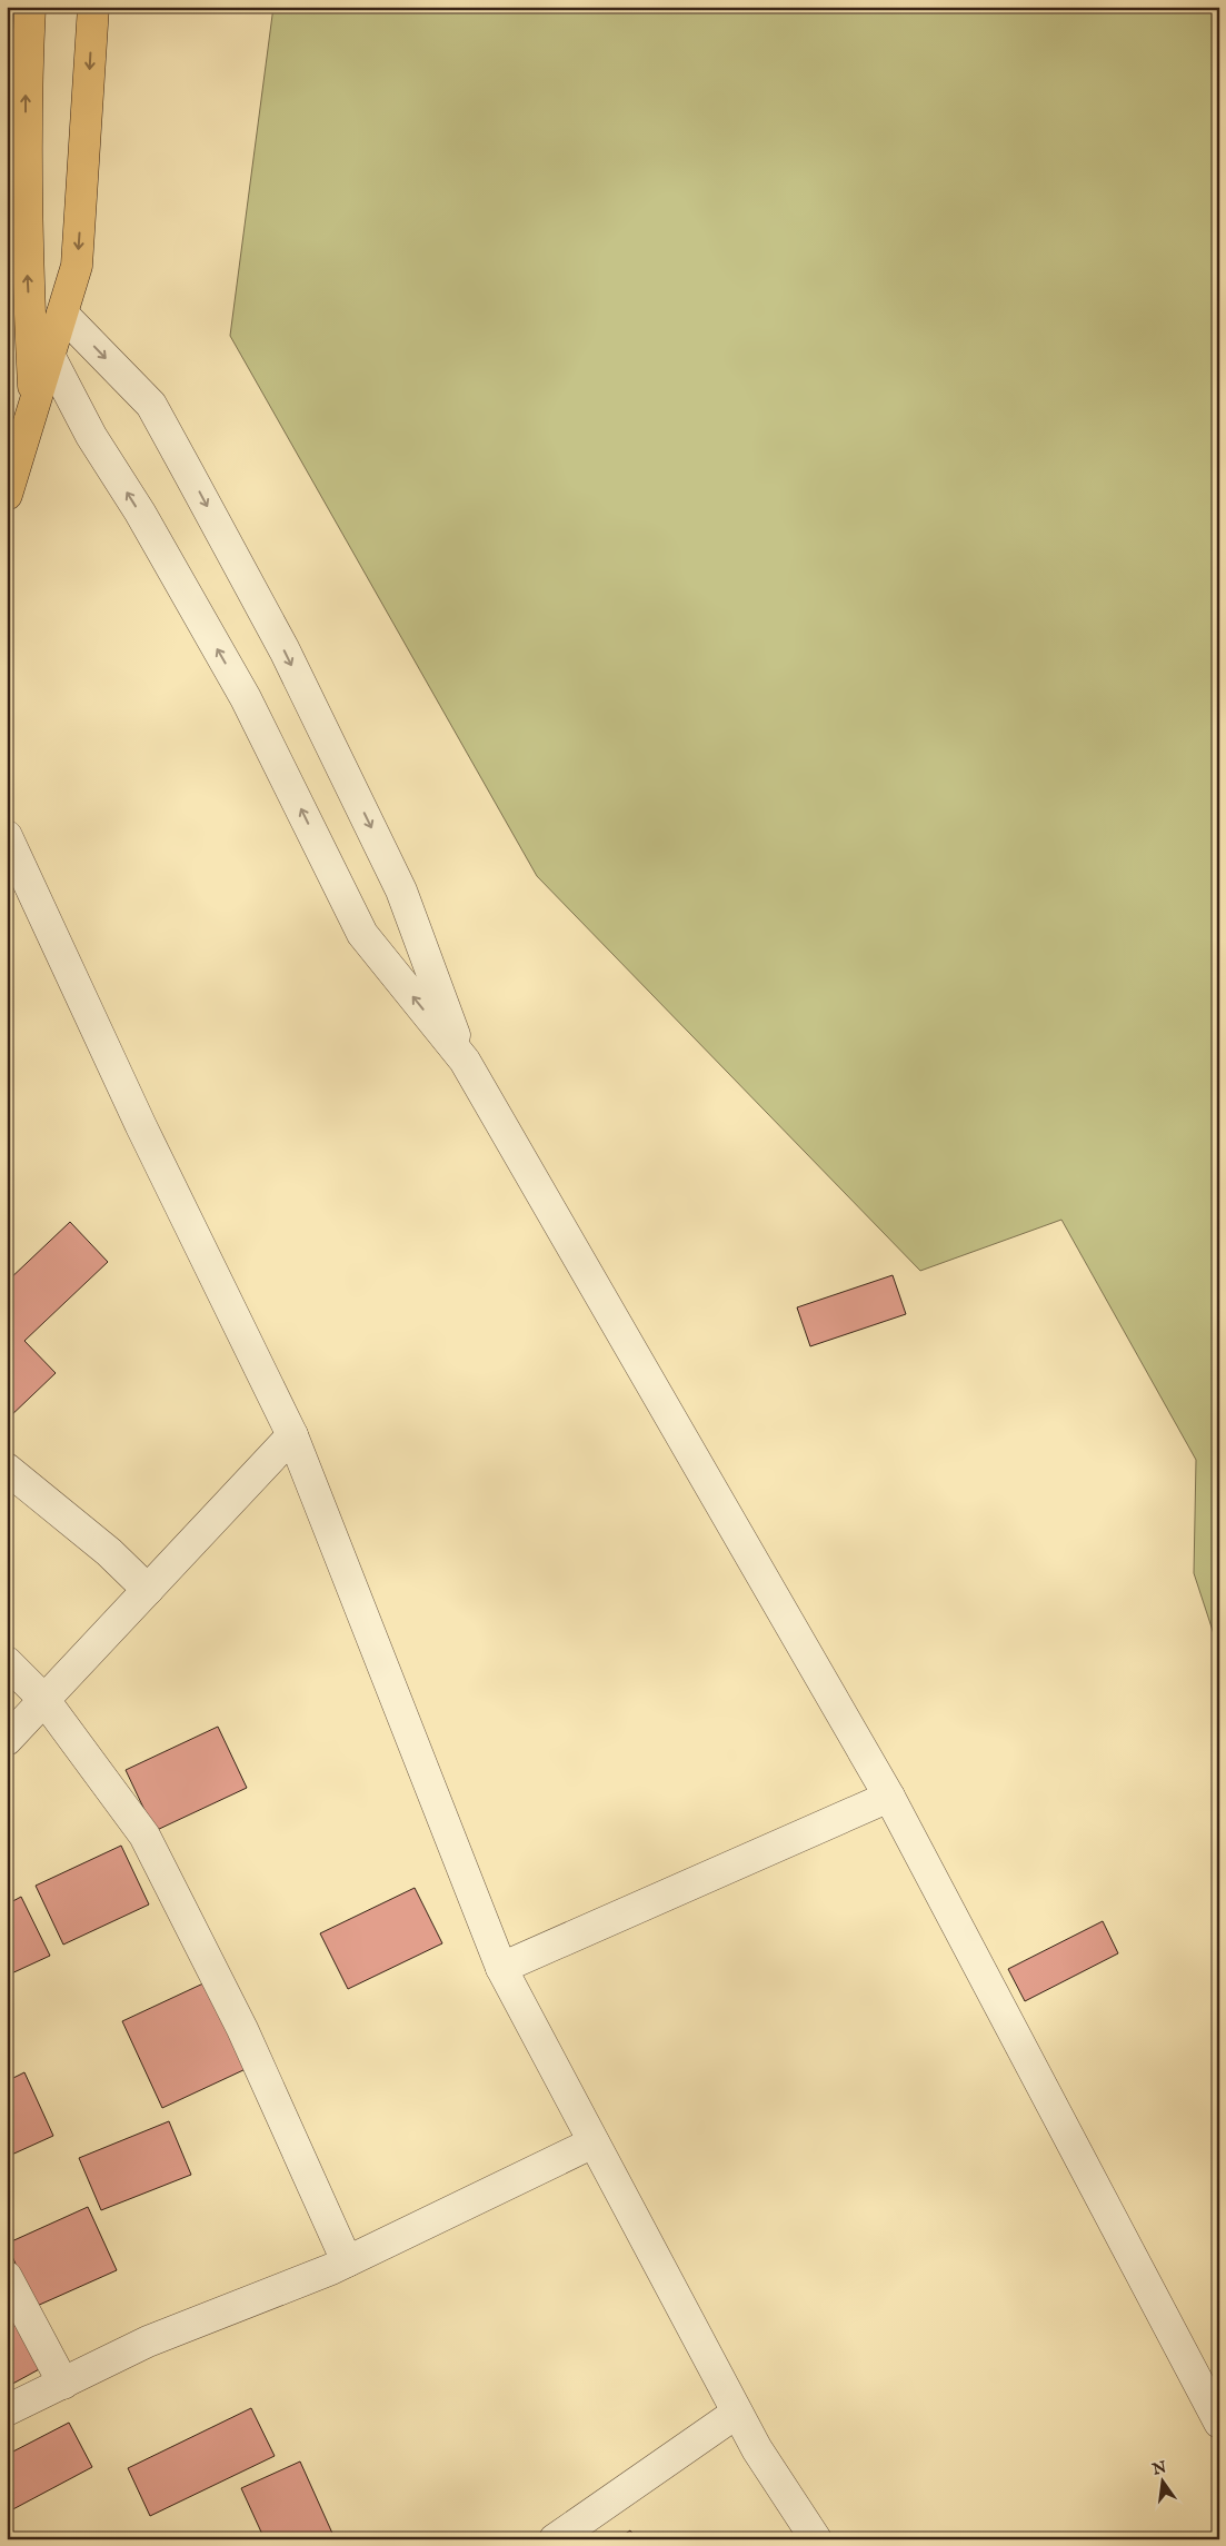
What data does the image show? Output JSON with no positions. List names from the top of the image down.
{
  "north": "top"
}
